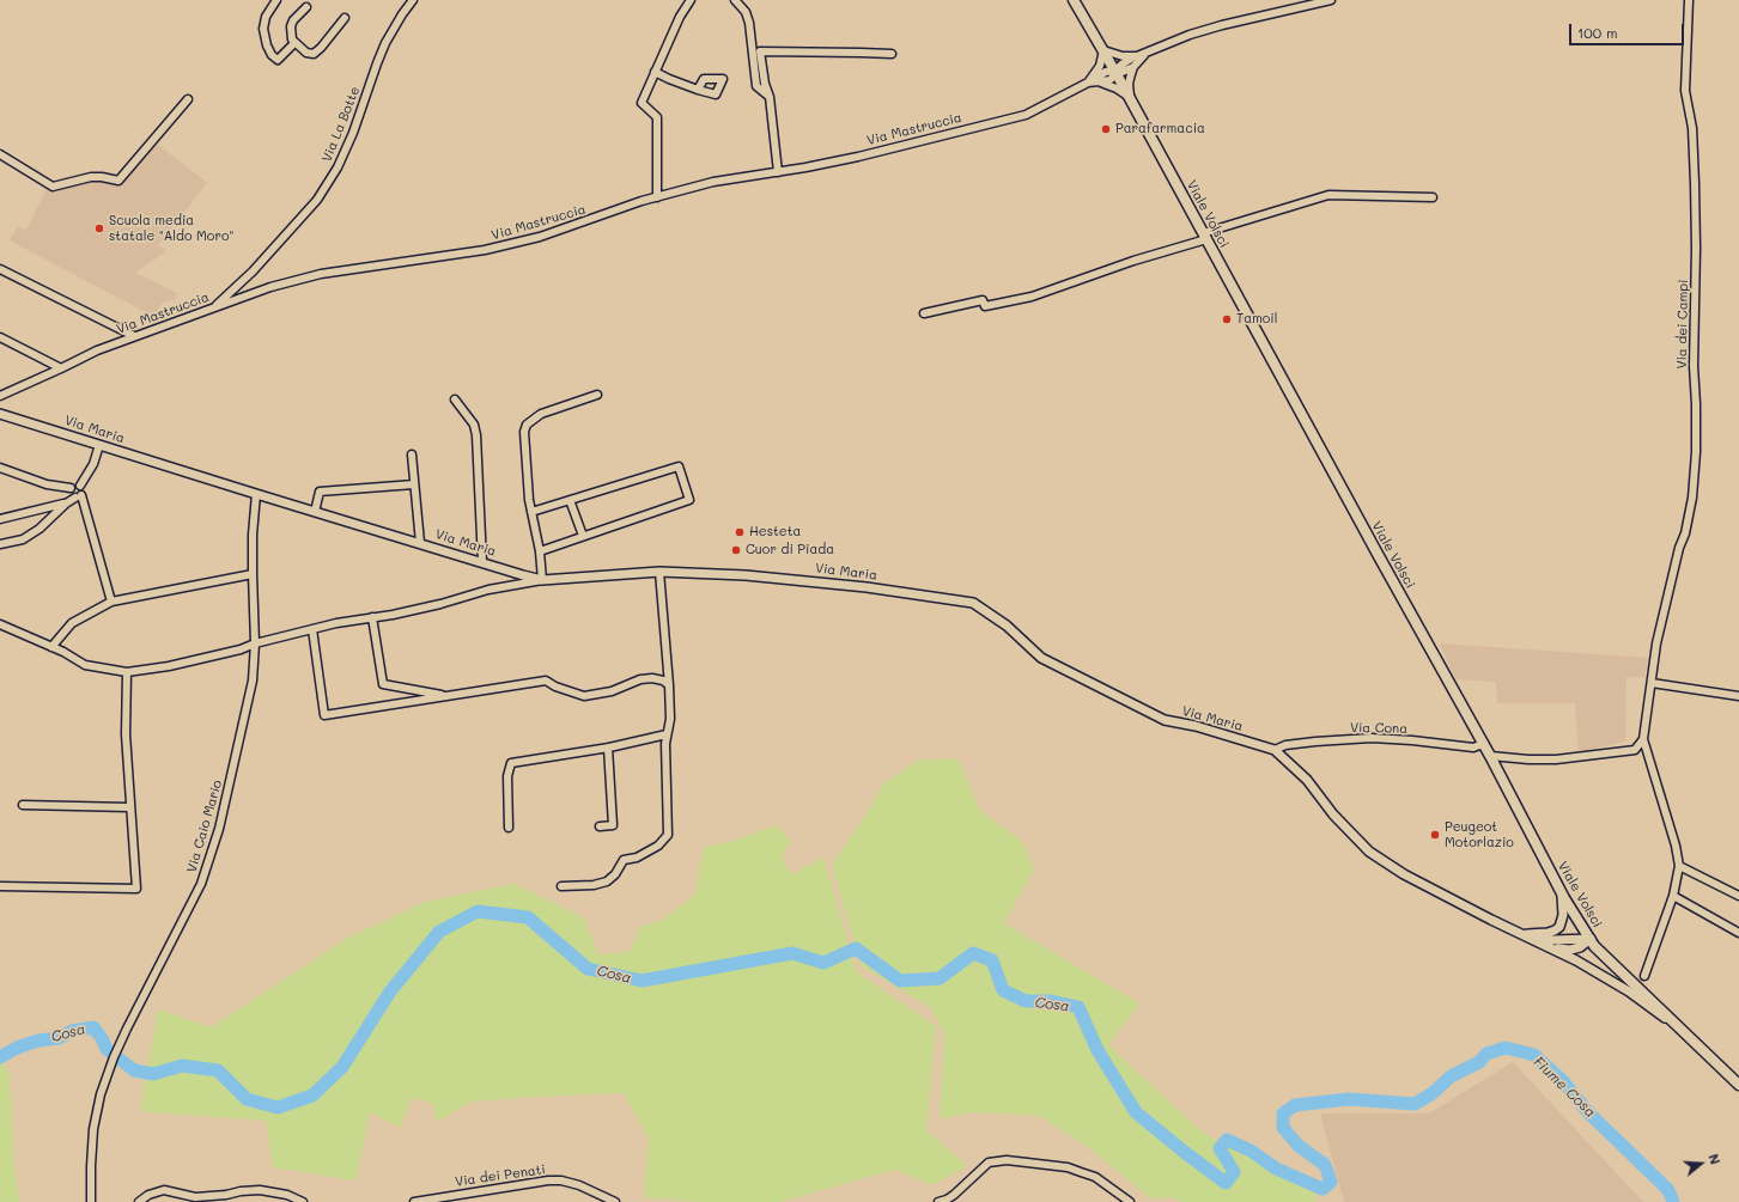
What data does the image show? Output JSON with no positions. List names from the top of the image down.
{
  "streets": {
    "main road": ["Viale Volsci"],
    "street": [
      "Via La Botte",
      "Via Mastruccia",
      "Via dei Campi",
      "Via Maria",
      "Via Cona",
      "Via Caio Mario",
      "Via dei Penati"
    ]
  },
  "crossings": [
    ["Via La Botte", "Via Mastruccia"],
    ["Viale Volsci", "Via Cona"],
    ["Via Maria", "Via Cona"],
    ["Via Maria", "Via Caio Mario"]
  ],
  "water": ["Cosa", "Fiume Cosa"],
  "places": [
    "Parafarmacia",
    "Scuola media statale \"Aldo Moro\"",
    "Tamoil",
    "Hesteta",
    "Cuor di Piada",
    "Peugeot Motorlazio"
  ],
  "scale_bar": "100 m",
  "north": "right"
}
